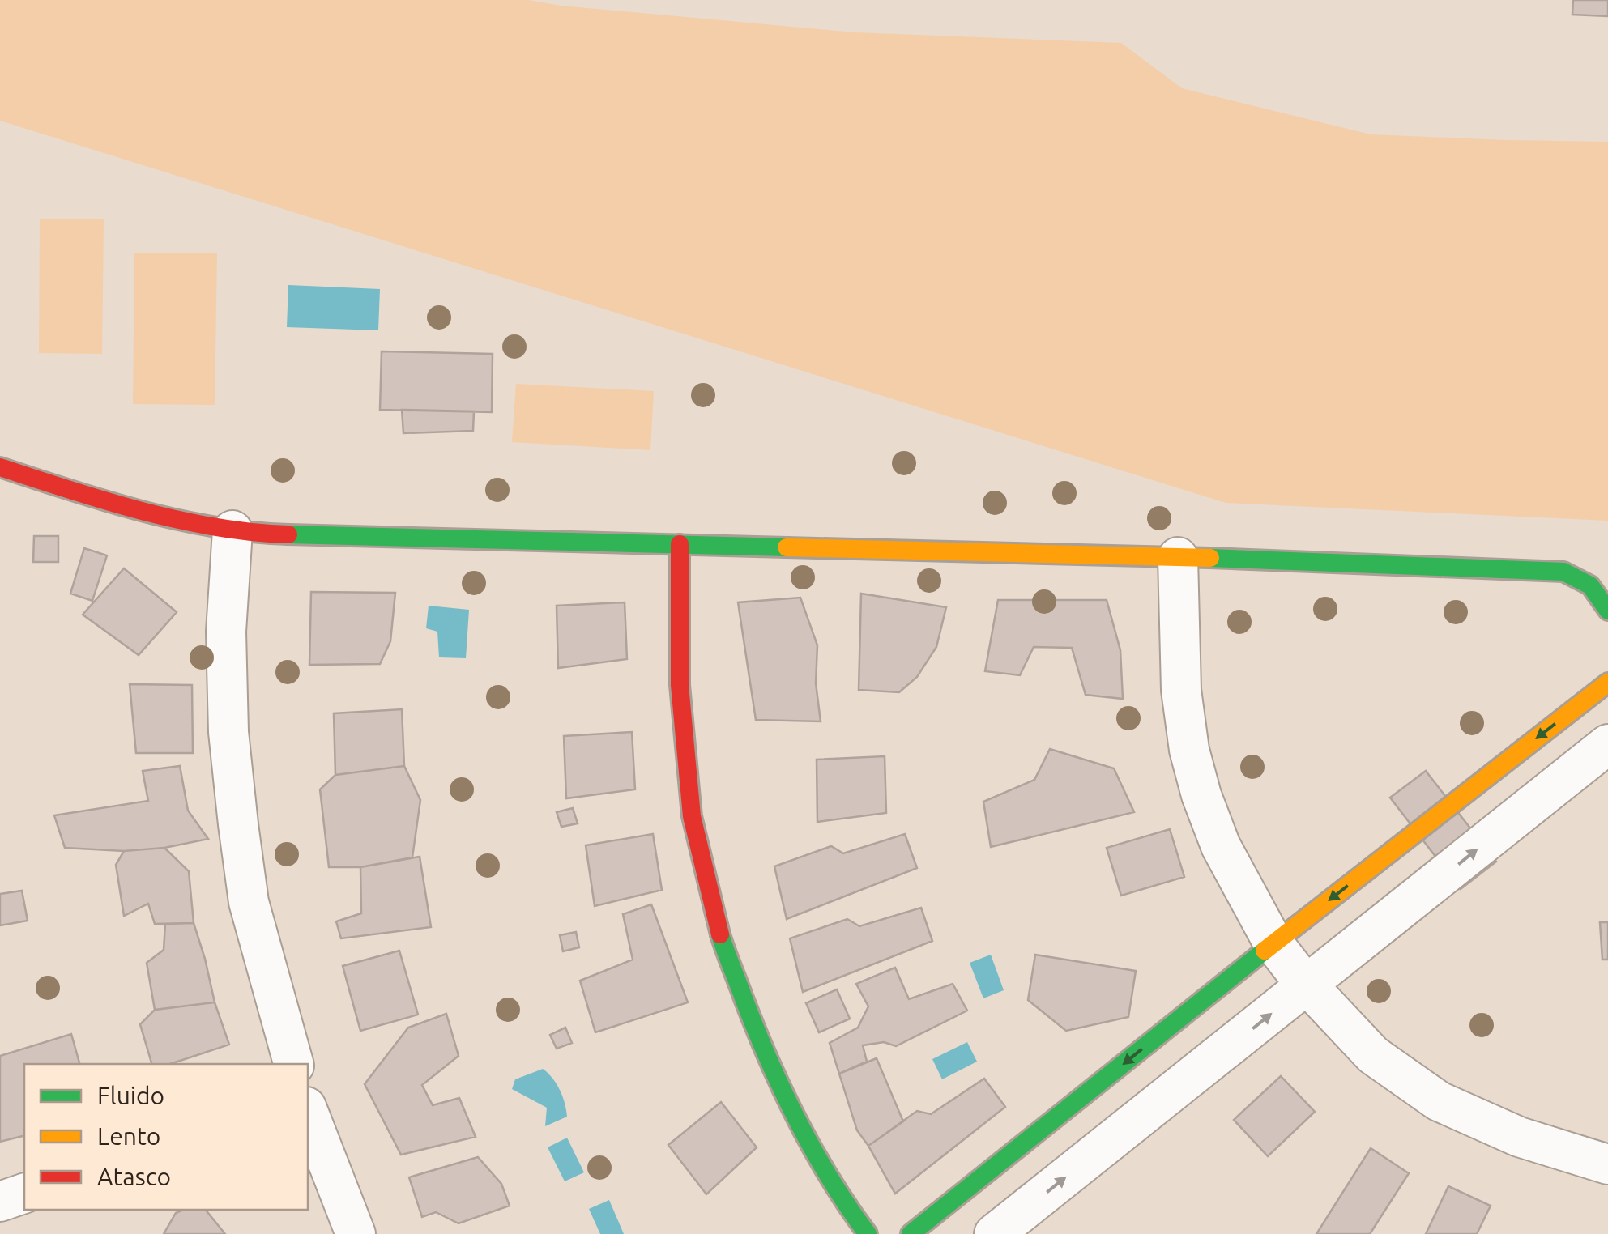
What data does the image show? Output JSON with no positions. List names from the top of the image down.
{
  "legend": ["Fluido", "Lento", "Atasco"]
}
